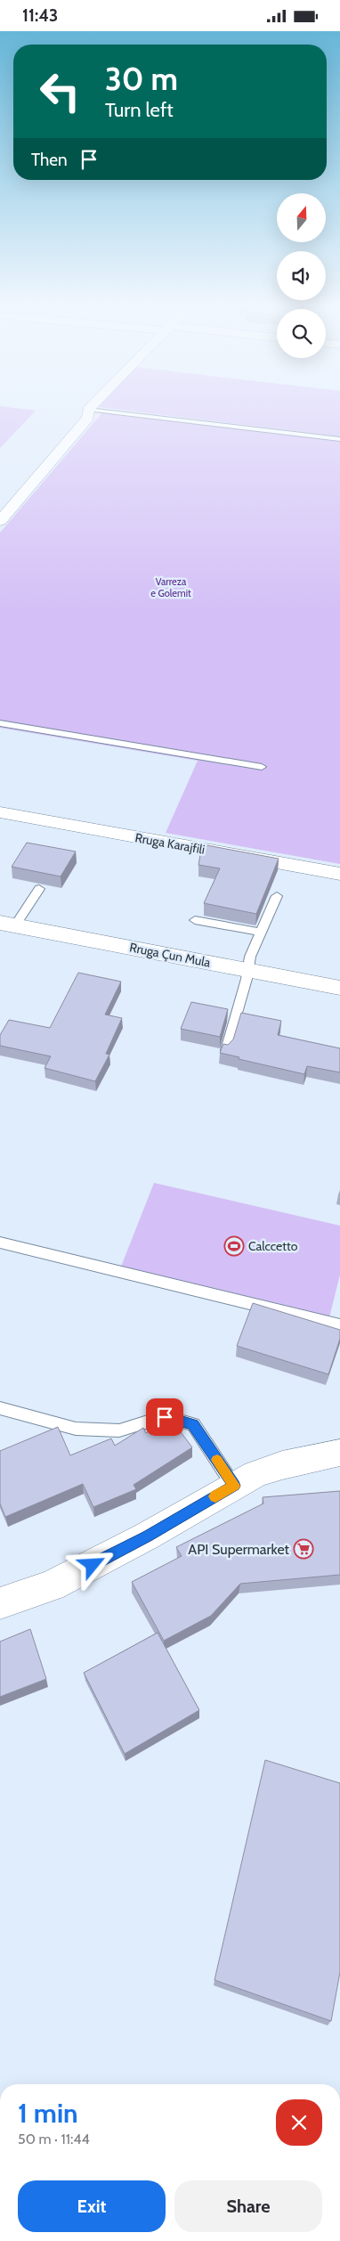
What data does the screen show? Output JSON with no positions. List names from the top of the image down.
{
  "streets": {
    "street": ["Rruga Karajfili", "Rruga Çun Mula"]
  },
  "parks": ["Varreza e Golemit"],
  "places": {
    "sports": ["Calccetto"],
    "supermarket": ["API Supermarket"]
  },
  "north": "top",
  "page": {
    "status": "11:43",
    "turn": ["30 m", "Turn left"],
    "then": "Then",
    "heading": ["1 min", "50 m · 11:44"],
    "buttons": ["Exit", "Share"]
  }
}
